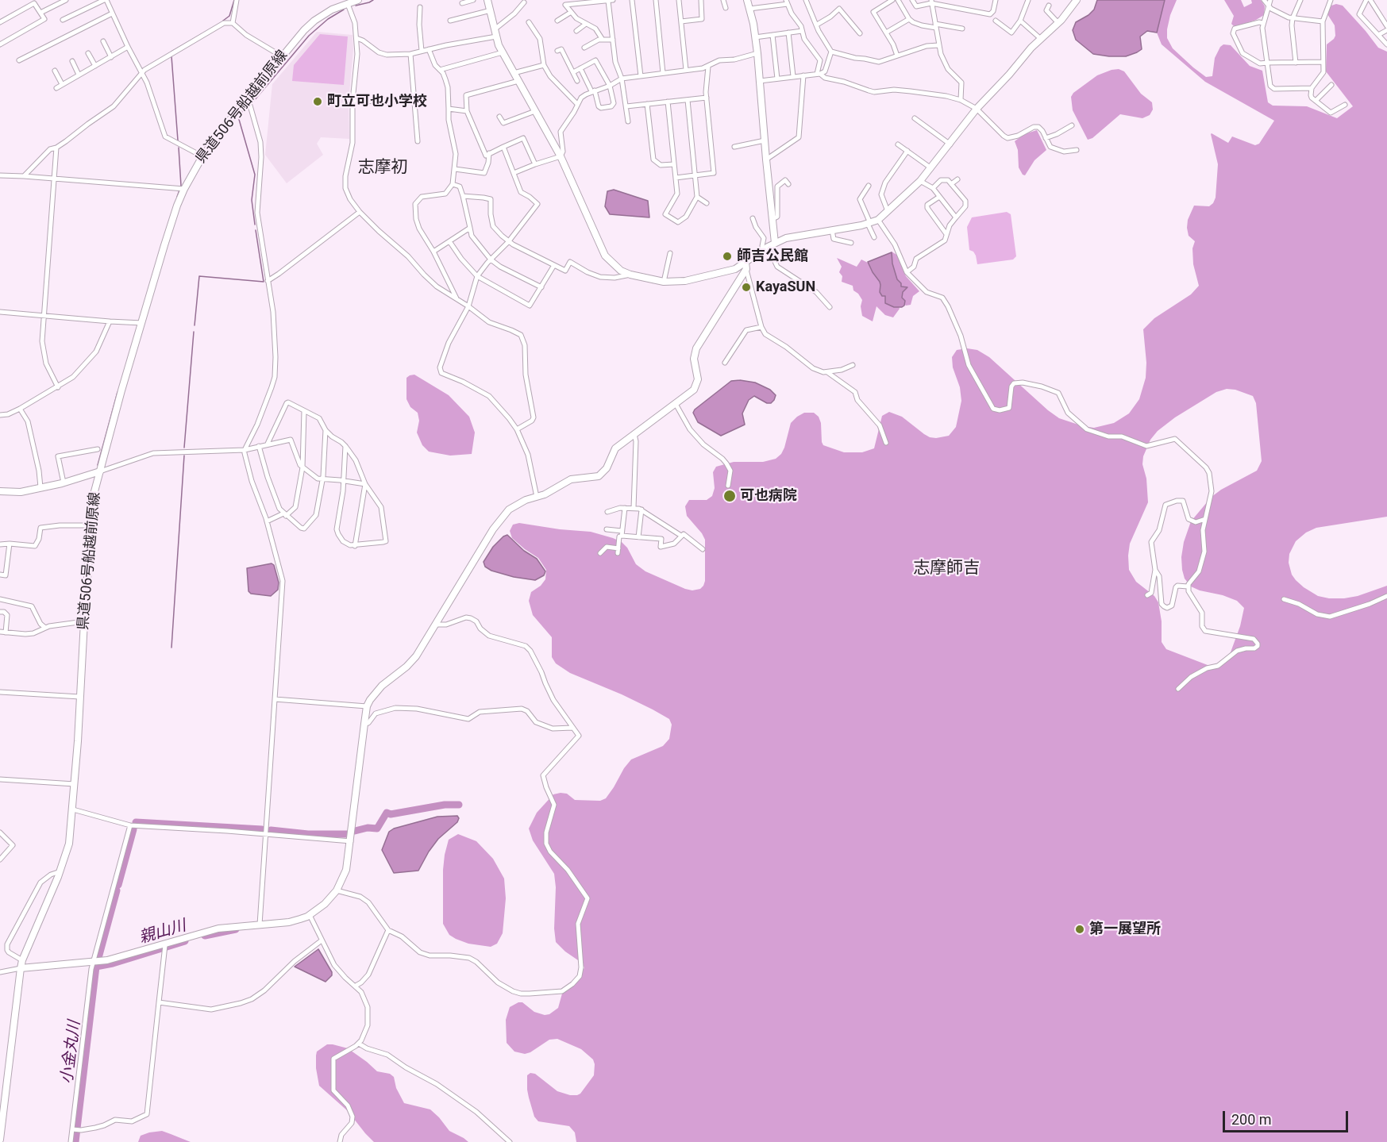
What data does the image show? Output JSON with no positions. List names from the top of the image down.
{
  "streets": {
    "street": ["県道506号船越前原線"]
  },
  "districts": ["志摩初", "志摩師吉"],
  "water": ["親山川", "小金丸川"],
  "places": [
    "町立可也小学校",
    "師吉公民館",
    "KayaSUN",
    "可也病院",
    "第一展望所"
  ],
  "scale_bar": "200 m"
}
